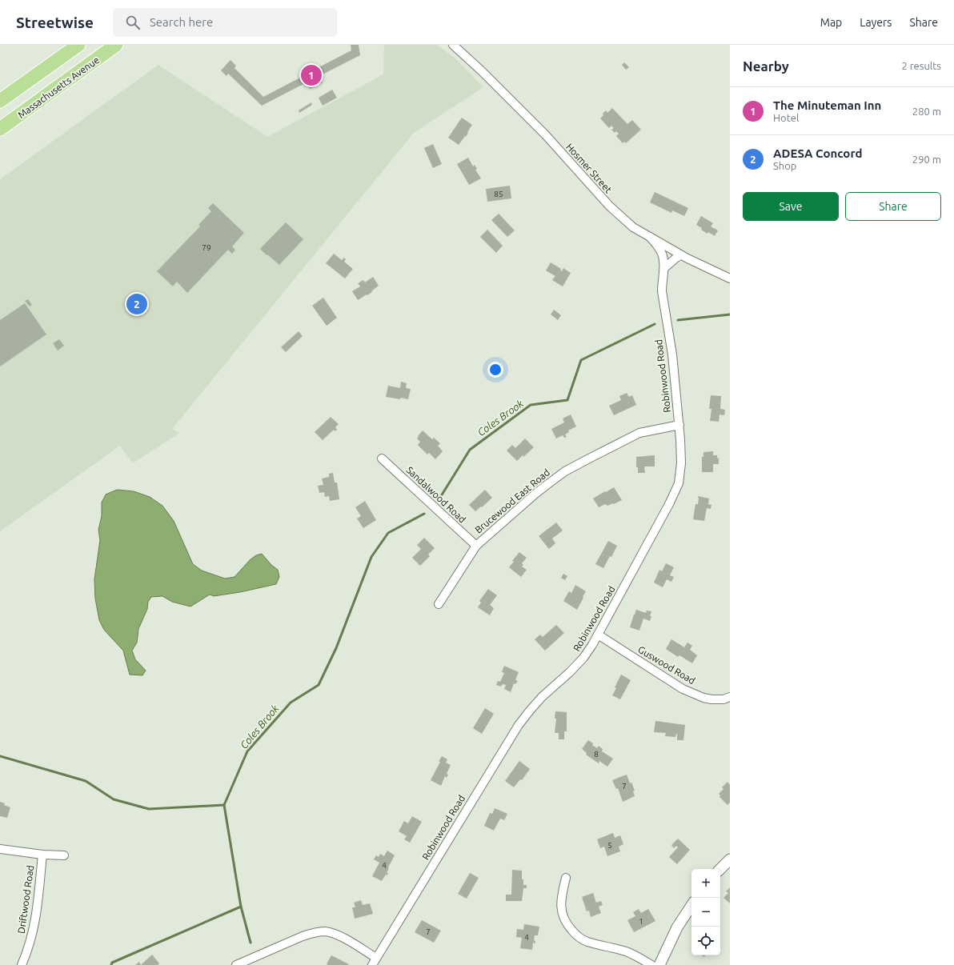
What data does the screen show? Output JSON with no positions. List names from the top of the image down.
{
  "streets": {
    "highway": ["Massachusetts Avenue"],
    "street": [
      "Hosmer Street",
      "Robinwood Road",
      "Sandalwood Road",
      "Brucewood East Road",
      "Guswood Road",
      "Driftwood Road"
    ]
  },
  "crossings": [
    ["Hosmer Street", "Robinwood Road"],
    ["Robinwood Road", "Brucewood East Road"],
    ["Robinwood Road", "Guswood Road"],
    ["Sandalwood Road", "Brucewood East Road"]
  ],
  "water": ["Coles Brook"],
  "house_numbers": [
    "85",
    "79",
    "8",
    "7",
    "5",
    "4",
    "1",
    "7",
    "4"
  ],
  "page": {
    "header": "Streetwise",
    "search": "Search here",
    "nav": ["Map", "Layers", "Share"],
    "heading": ["Nearby", "2 results"],
    "pins": ["1", "2"],
    "list": [
      {
        "mark": "1",
        "name": "The Minuteman Inn",
        "note": "Hotel",
        "value": "280 m"
      },
      {
        "mark": "2",
        "name": "ADESA Concord",
        "note": "Shop",
        "value": "290 m"
      }
    ],
    "buttons": ["Save", "Share"],
    "map_buttons": ["+", "−"]
  }
}
